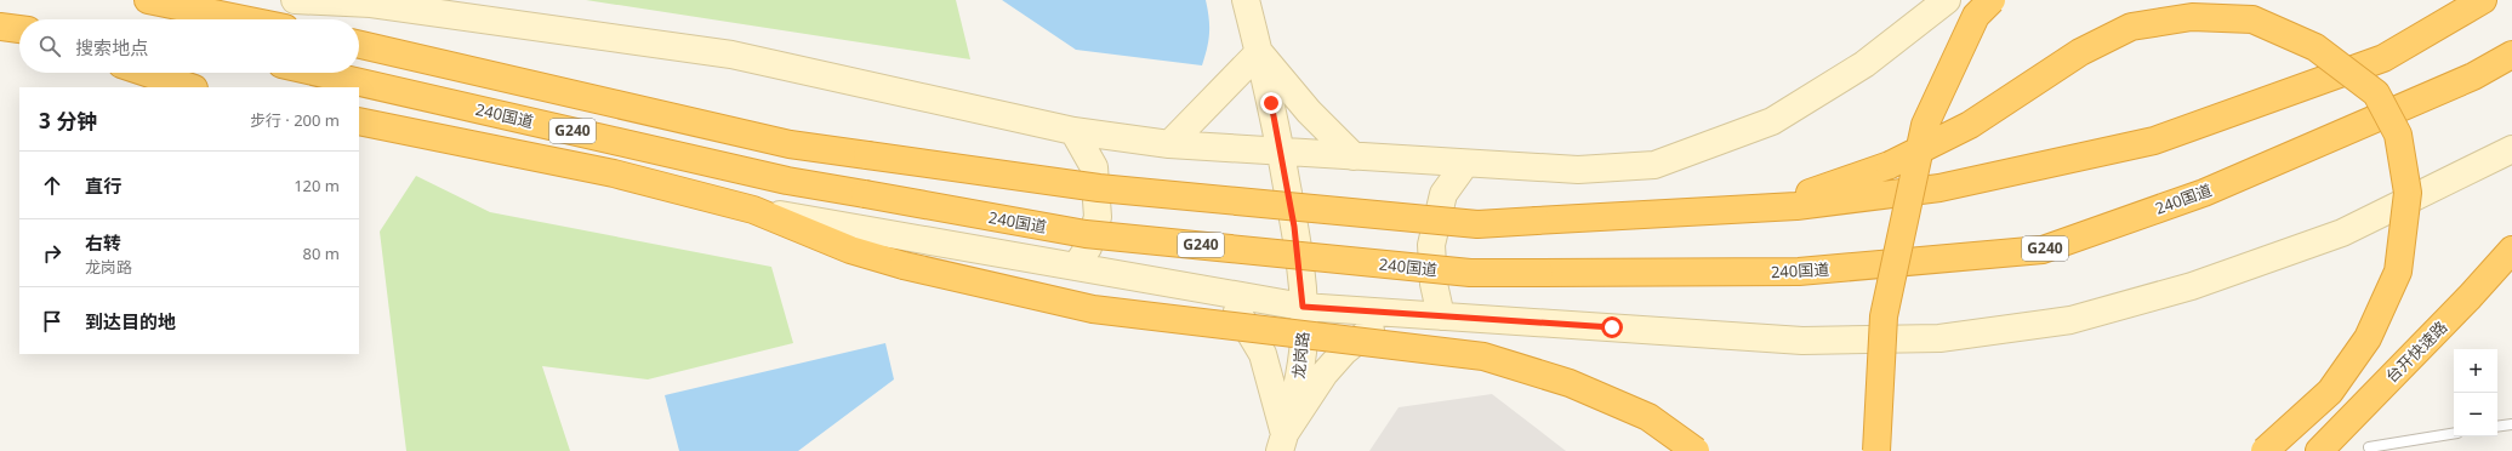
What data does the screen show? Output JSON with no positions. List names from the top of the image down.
{
  "streets": {
    "highway": ["240国道", "G240", "台开快速路"],
    "main road": ["龙岗路"]
  },
  "page": {
    "search": "搜索地点",
    "heading": ["3 分钟", "步行 · 200 m"],
    "list": [
      ["直行", "120 m"],
      ["右转", "龙岗路", "80 m"],
      "到达目的地"
    ],
    "map_buttons": ["+", "−"]
  }
}
